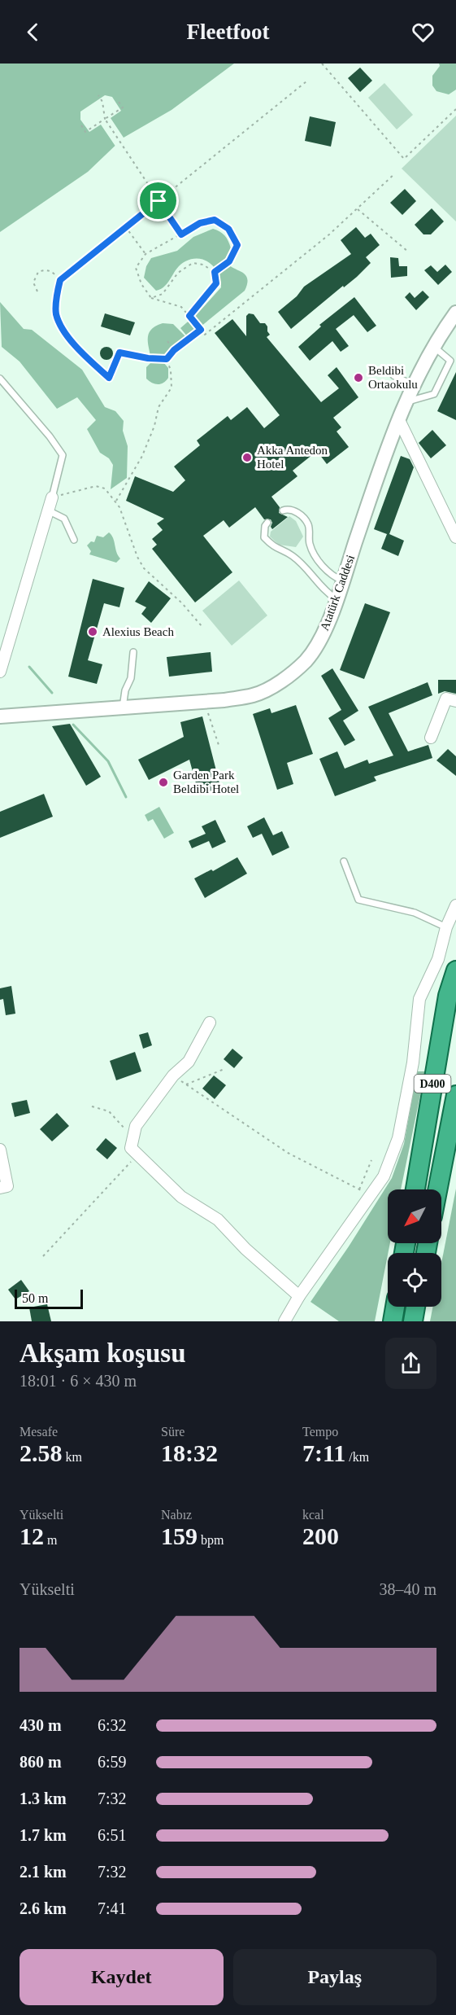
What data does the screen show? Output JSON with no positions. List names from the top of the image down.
{
  "streets": {
    "highway": ["D400"],
    "street": ["Atatürk Caddesi"]
  },
  "places": [
    "Beldibi Ortaokulu",
    "Akka Antedon Hotel",
    "Alexius Beach",
    "Garden Park Beldibi Hotel"
  ],
  "scale_bar": "50 m",
  "north": "bottom left",
  "page": {
    "header": "Fleetfoot",
    "scale": "50 m",
    "heading": ["Akşam koşusu", "18:01 · 6 × 430 m"],
    "stats": [
      ["Mesafe", "2.58 km"],
      ["Süre", "18:32"],
      ["Tempo", "7:11 /km"],
      ["Yükselti", "12 m"],
      ["Nabız", "159 bpm"],
      ["kcal", "200"]
    ],
    "chart": ["Yükselti", "38–40 m"],
    "list": [
      {
        "name": "430 m",
        "note": "6:32"
      },
      {
        "name": "860 m",
        "note": "6:59"
      },
      {
        "name": "1.3 km",
        "note": "7:32"
      },
      {
        "name": "1.7 km",
        "note": "6:51"
      },
      {
        "name": "2.1 km",
        "note": "7:32"
      },
      {
        "name": "2.6 km",
        "note": "7:41"
      }
    ],
    "buttons": ["Kaydet", "Paylaş"]
  }
}
